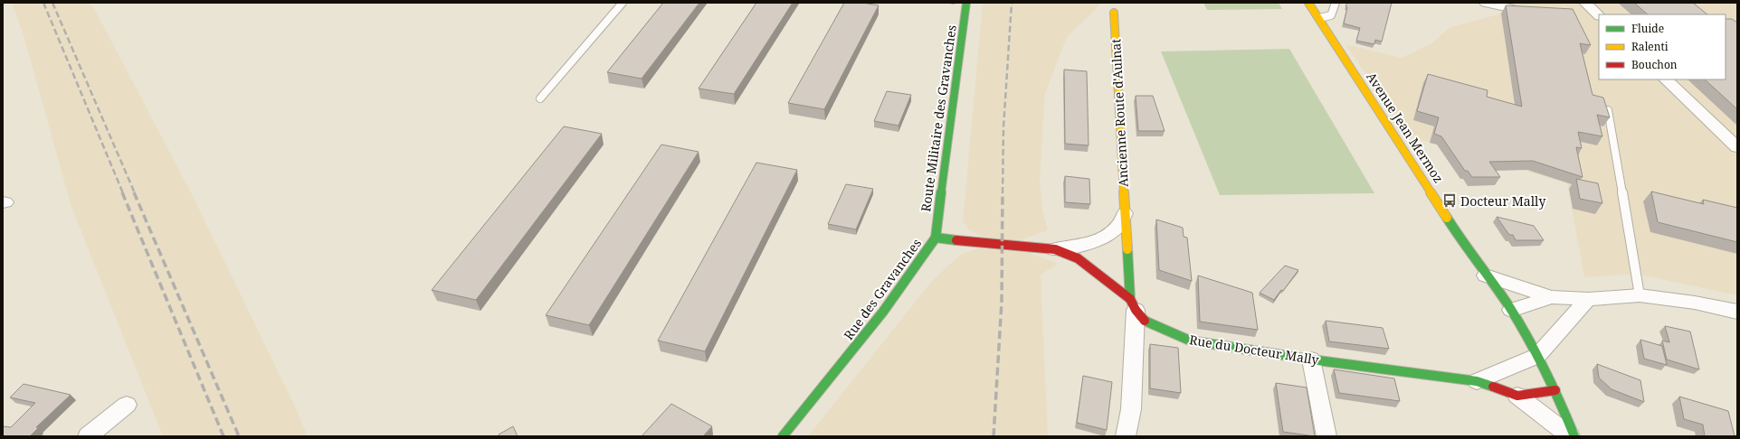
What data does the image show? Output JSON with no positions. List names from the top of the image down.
{
  "streets": {
    "street": [
      "Ancienne Route d'Aulnat",
      "Route Militaire des Gravanches",
      "Avenue Jean Mermoz",
      "Rue des Gravanches",
      "Rue du Docteur Mally"
    ]
  },
  "crossings": [
    ["Ancienne Route d'Aulnat", "Rue du Docteur Mally"],
    ["Route Militaire des Gravanches", "Rue des Gravanches"],
    ["Avenue Jean Mermoz", "Rue du Docteur Mally"],
    ["Rue des Gravanches", "Rue du Docteur Mally"]
  ],
  "places": {
    "bus stop": ["Docteur Mally"]
  },
  "legend": ["Fluide", "Ralenti", "Bouchon"]
}
